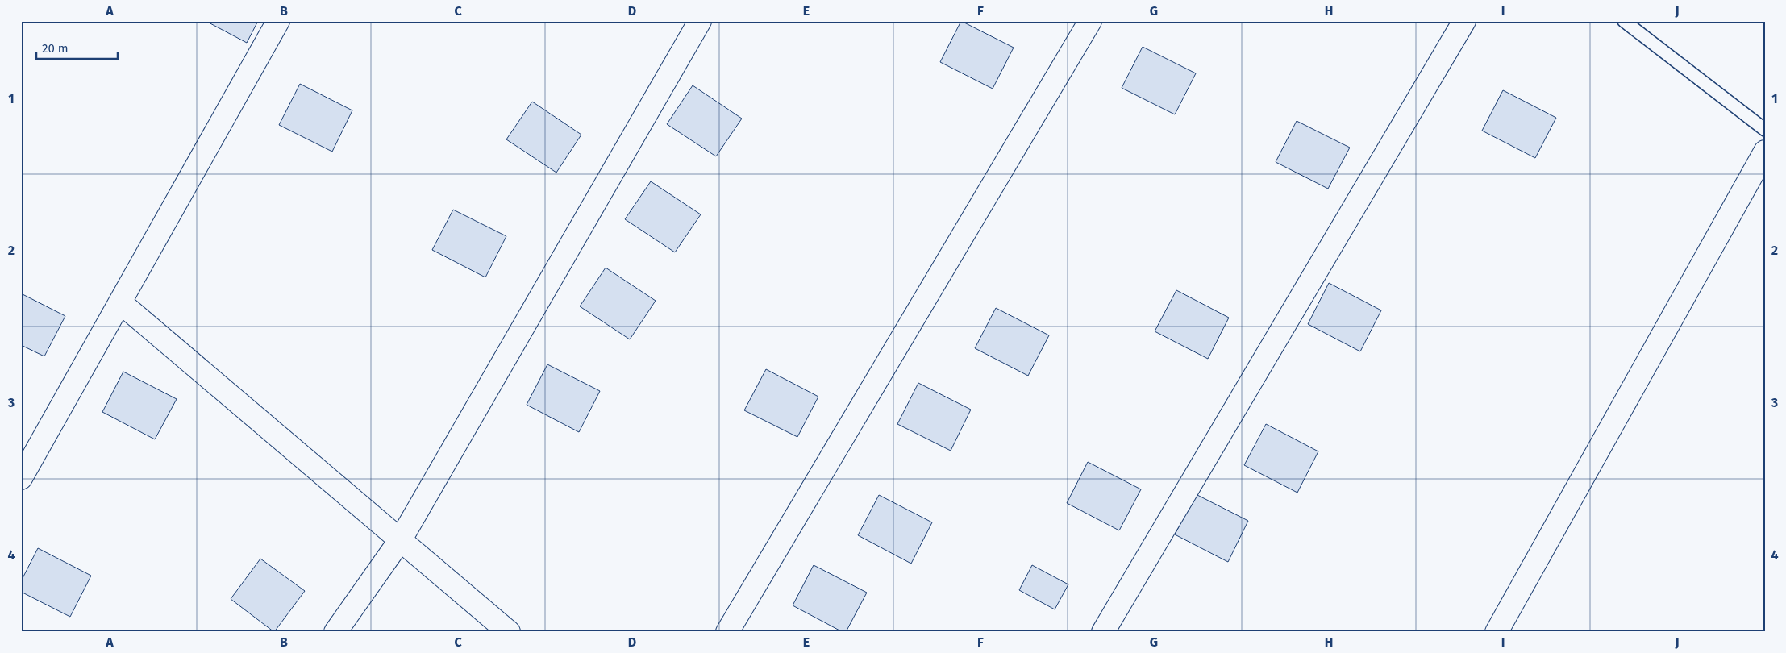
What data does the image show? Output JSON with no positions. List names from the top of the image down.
{
  "scale_bar": "20 m",
  "grid": {
    "columns": [
      "A",
      "B",
      "C",
      "D",
      "E",
      "F",
      "G",
      "H",
      "I",
      "J"
    ],
    "rows": [
      "1",
      "2",
      "3",
      "4"
    ]
  }
}
